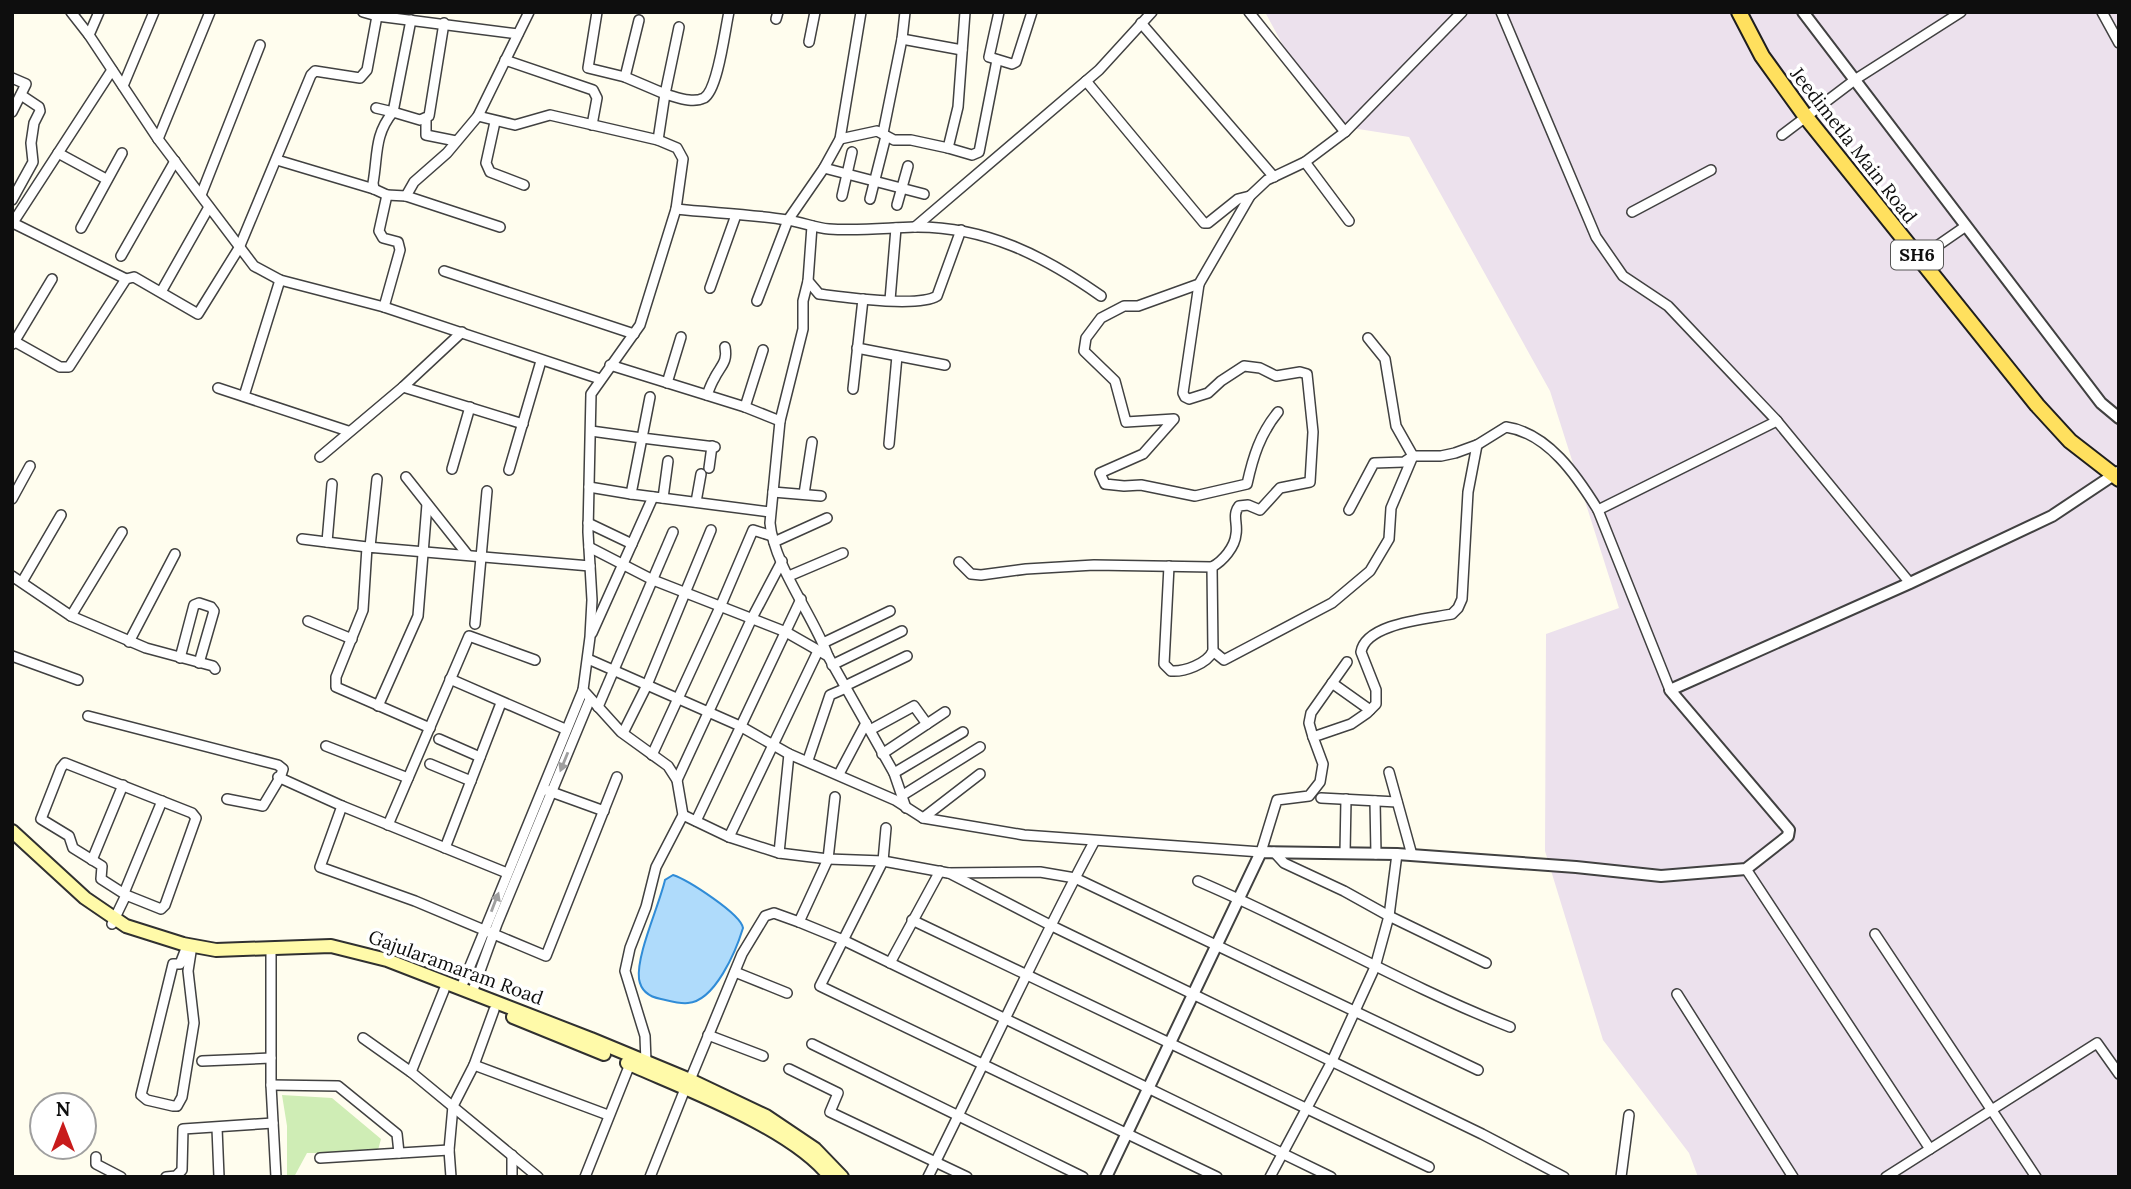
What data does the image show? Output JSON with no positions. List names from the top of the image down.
{
  "streets": {
    "main road": ["Jeedimetla Main Road", "SH6", "Gajularamaram Road"]
  },
  "north": "top"
}
